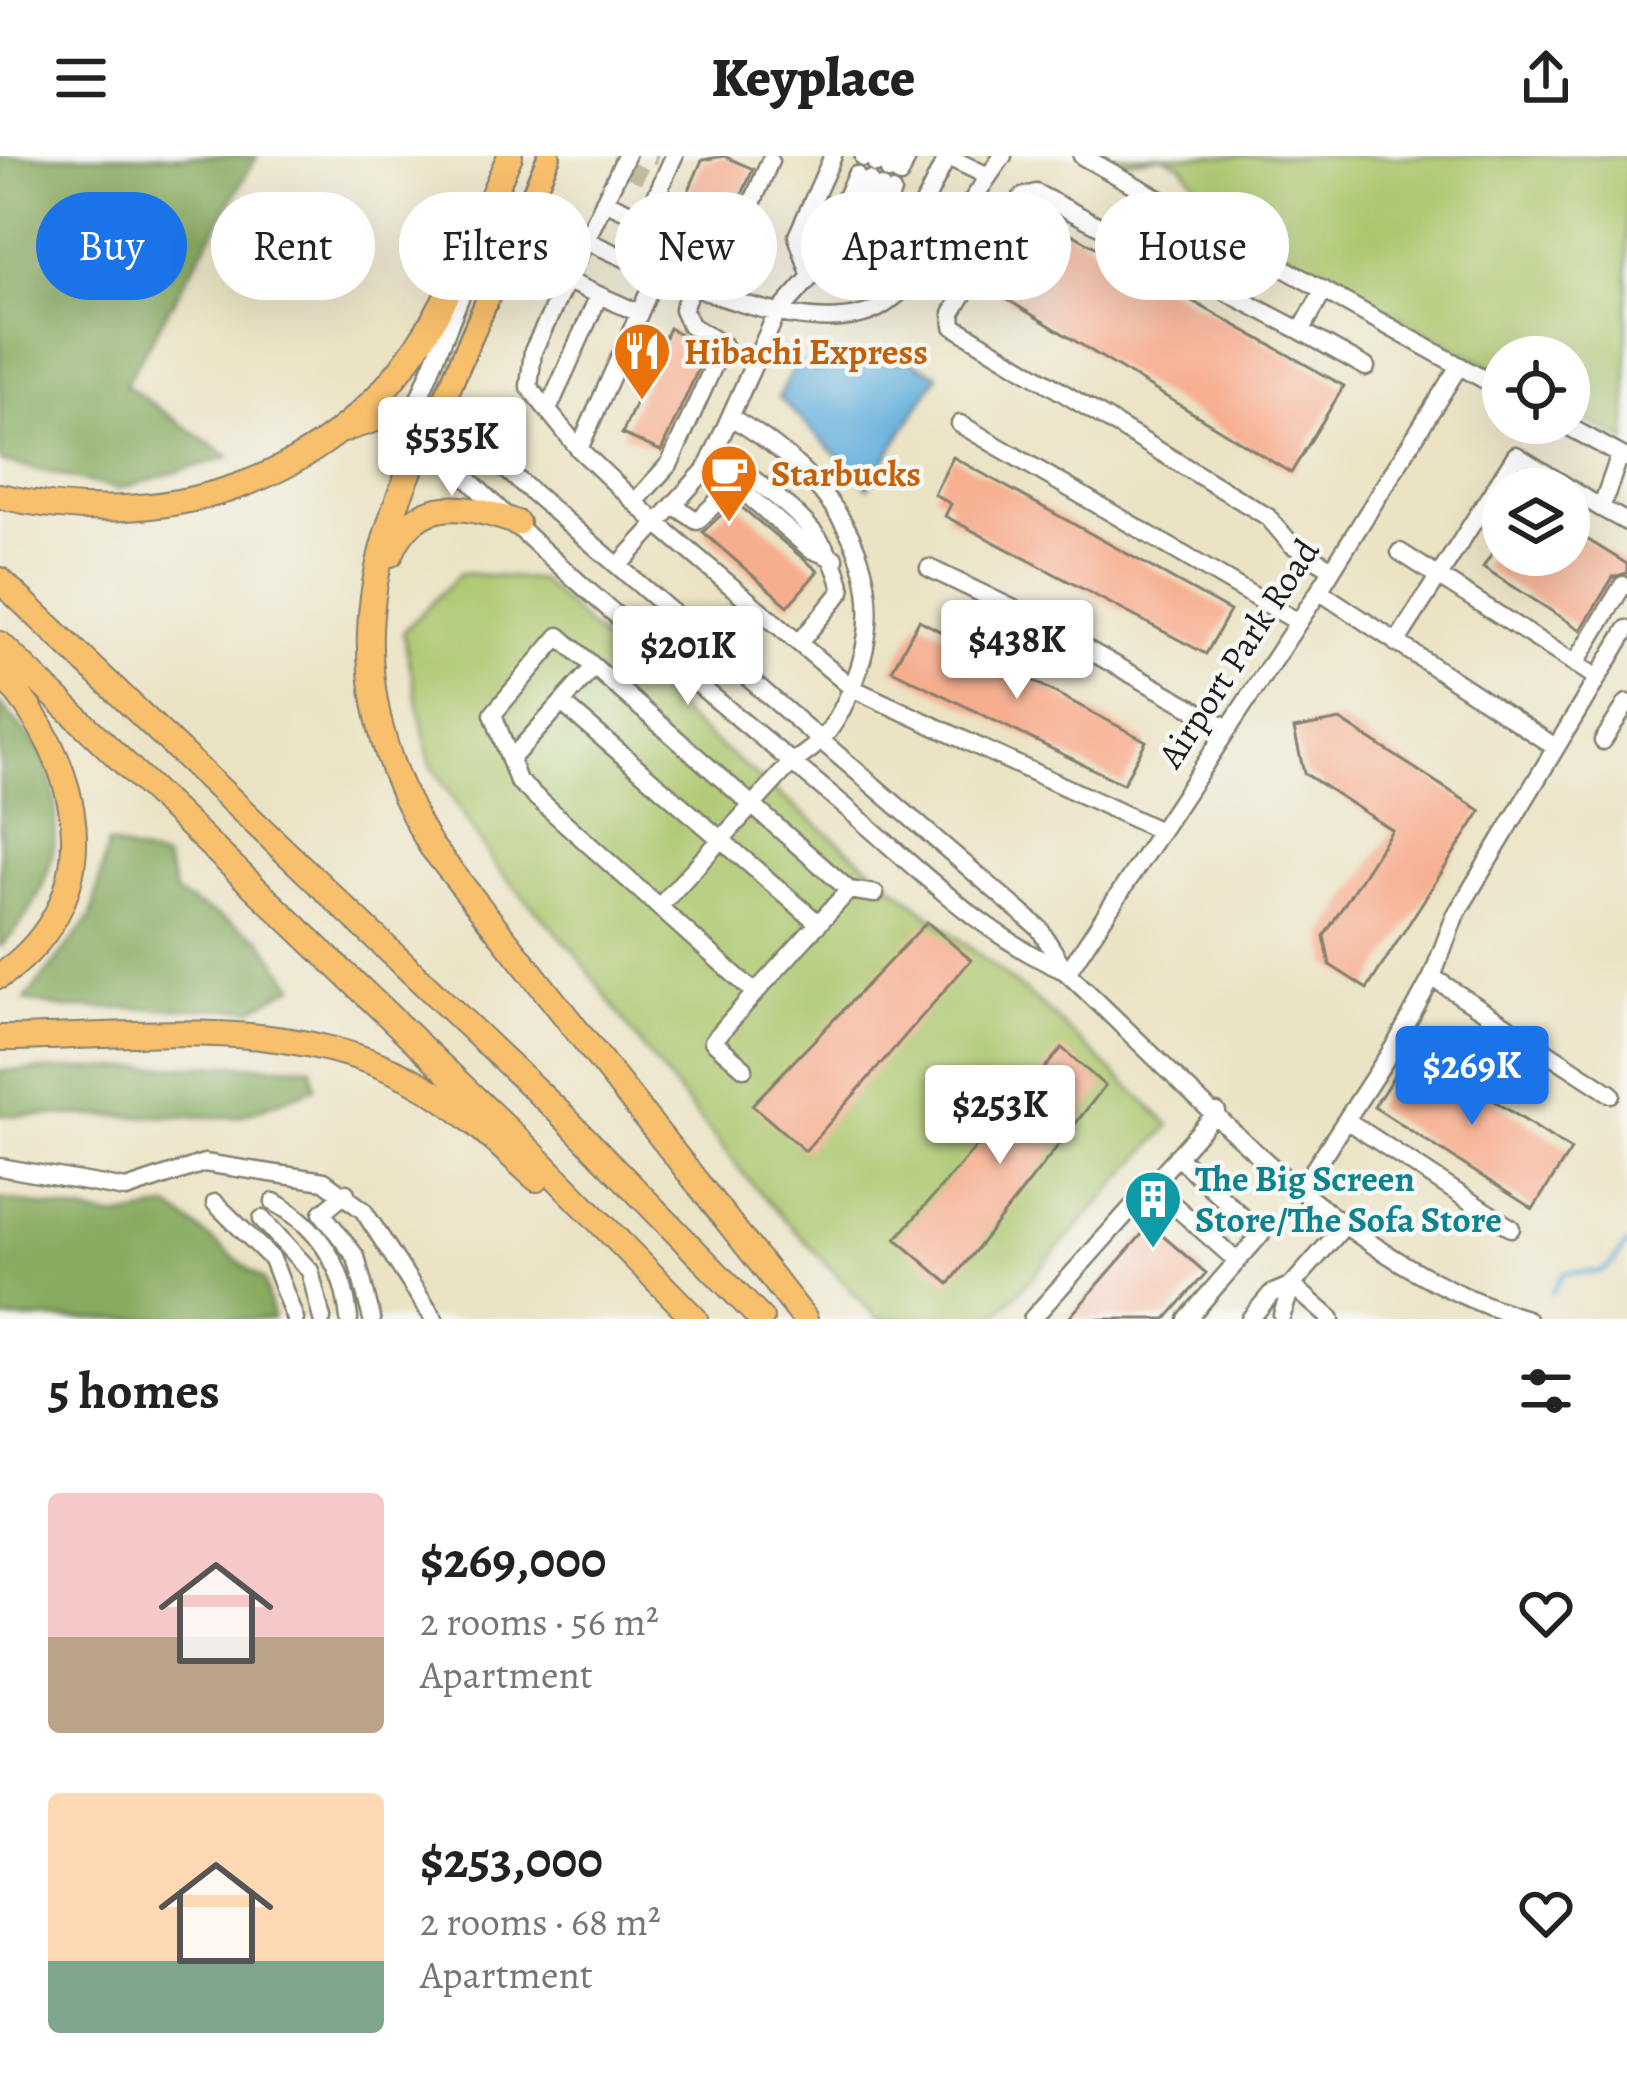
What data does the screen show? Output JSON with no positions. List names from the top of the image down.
{
  "streets": {
    "street": ["Airport Park Road"]
  },
  "places": {
    "restaurant": ["Hibachi Express"],
    "cafe": ["Starbucks"],
    "building": ["The Big Screen Store/The Sofa Store"]
  },
  "page": {
    "header": "Keyplace",
    "chip": [
      "Buy",
      "Rent",
      "Filters",
      "New",
      "Apartment",
      "House"
    ],
    "price": [
      "$535K",
      "$438K",
      "$201K",
      "$269K",
      "$253K"
    ],
    "heading": "5 homes",
    "list": [
      {
        "name": "$269,000",
        "note": "2 rooms · 56 m² · Apartment"
      },
      {
        "name": "$253,000",
        "note": "2 rooms · 68 m² · Apartment"
      }
    ]
  }
}
